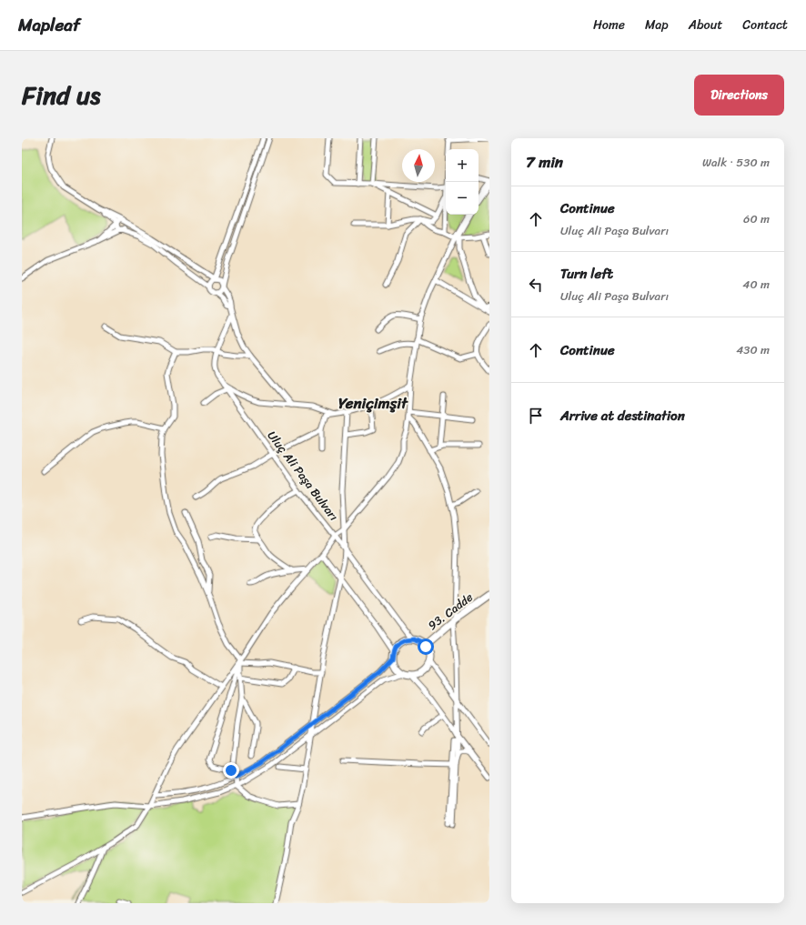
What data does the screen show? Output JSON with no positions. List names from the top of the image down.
{
  "streets": {
    "main road": ["Uluç Ali Paşa Bulvarı", "93. Cadde"]
  },
  "crossings": [
    ["Uluç Ali Paşa Bulvarı", "93. Cadde"]
  ],
  "districts": ["Yeniçimşit"],
  "north": "top",
  "page": {
    "header": "Mapleaf",
    "nav": [
      "Home",
      "Map",
      "About",
      "Contact"
    ],
    "title": "Find us",
    "buttons": "Directions",
    "heading": ["7 min", "Walk · 530 m"],
    "map_buttons": ["+", "−"],
    "list": [
      ["Continue", "Uluç Ali Paşa Bulvarı", "60 m"],
      ["Turn left", "Uluç Ali Paşa Bulvarı", "40 m"],
      ["Continue", "430 m"],
      "Arrive at destination"
    ]
  }
}
